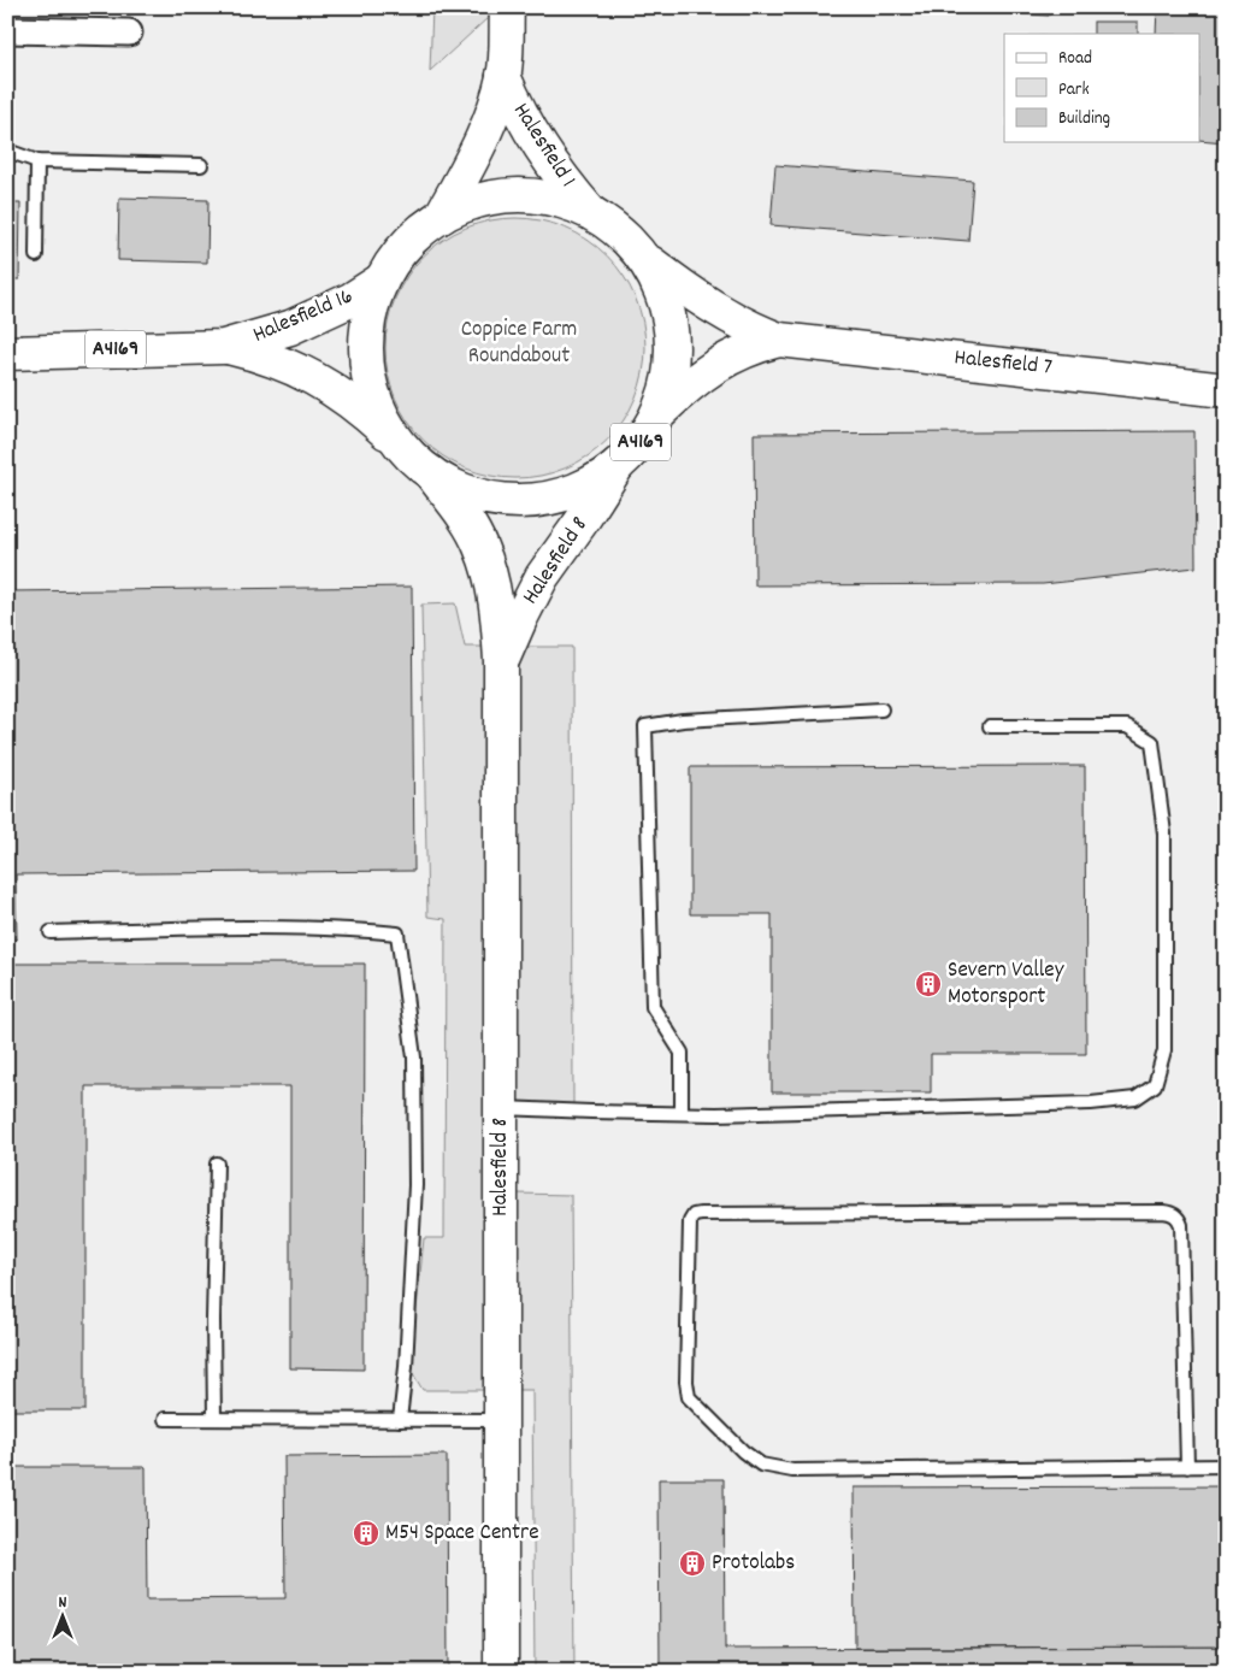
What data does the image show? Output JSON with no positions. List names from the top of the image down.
{
  "streets": {
    "main road": [
      "Halesfield 1",
      "Halesfield 16",
      "A4169",
      "Halesfield 7",
      "Halesfield 8"
    ]
  },
  "crossings": [
    ["Halesfield 1", "A4169"],
    ["Halesfield 16", "A4169"],
    ["A4169", "Halesfield 7"],
    ["A4169", "Halesfield 8"]
  ],
  "parks": ["Coppice Farm Roundabout"],
  "places": {
    "building": ["Severn Valley Motorsport", "M54 Space Centre", "Protolabs"]
  },
  "legend": ["Road", "Park", "Building"],
  "north": "top"
}
